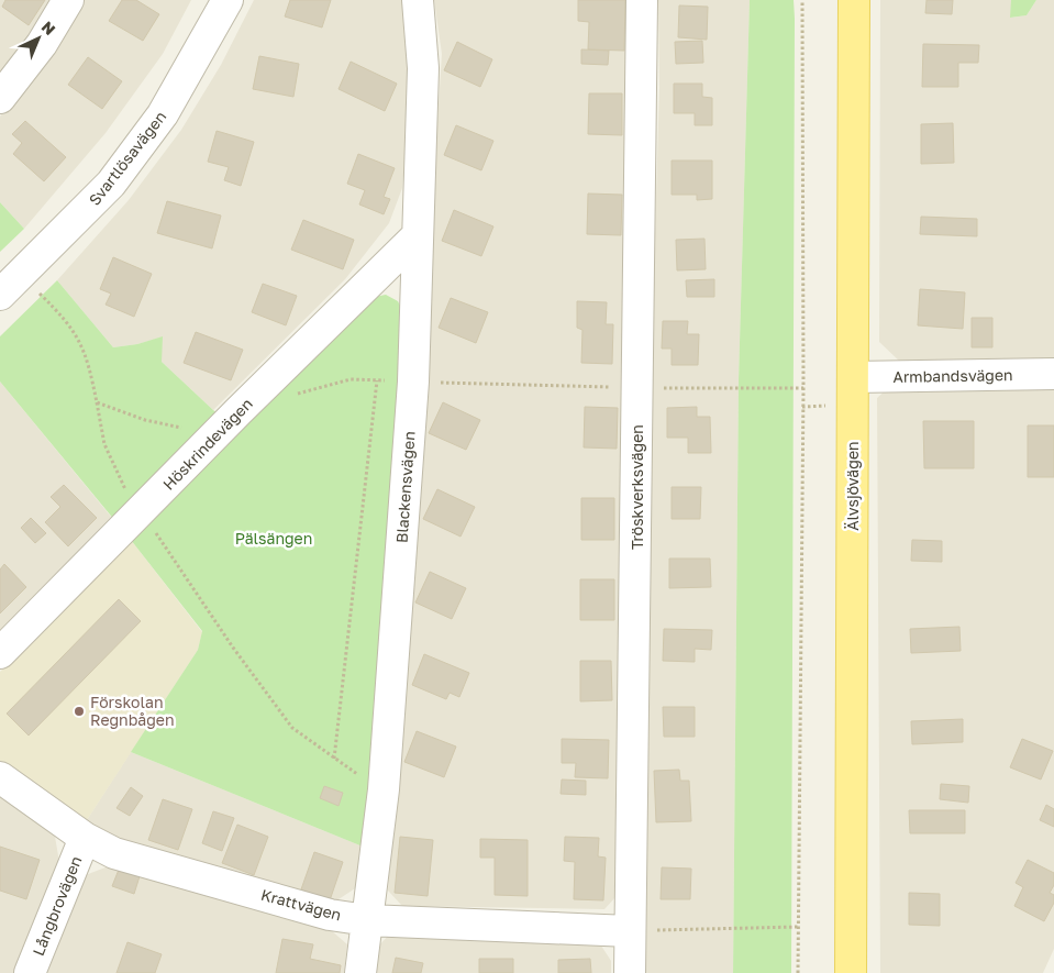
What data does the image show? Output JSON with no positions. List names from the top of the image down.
{
  "streets": {
    "main road": ["Älvsjövägen"],
    "street": [
      "Svartlösavägen",
      "Armbandsvägen",
      "Höskrindevägen",
      "Blackensvägen",
      "Tröskverksvägen",
      "Krattvägen",
      "Långbrovägen"
    ]
  },
  "crossings": [
    ["Armbandsvägen", "Älvsjövägen"],
    ["Höskrindevägen", "Blackensvägen"],
    ["Blackensvägen", "Krattvägen"],
    ["Tröskverksvägen", "Krattvägen"],
    ["Krattvägen", "Långbrovägen"]
  ],
  "parks": ["Pälsängen"],
  "places": ["Förskolan Regnbågen"],
  "north": "top right"
}
